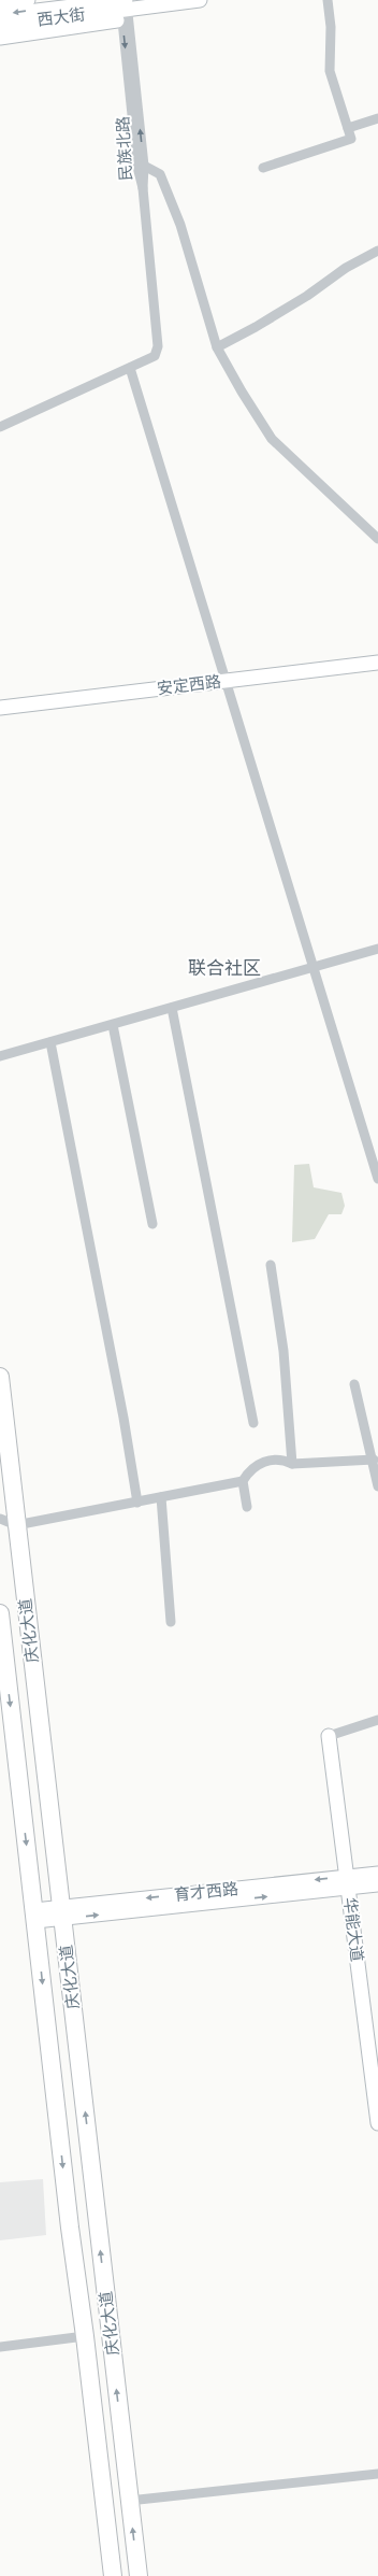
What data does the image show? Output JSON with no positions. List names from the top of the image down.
{
  "streets": {
    "highway": ["庆化大道"],
    "street": [
      "西大街",
      "民族北路",
      "安定西路",
      "育才西路",
      "华能大道"
    ]
  },
  "crossings": [
    ["西大街", "民族北路"],
    ["庆化大道", "育才西路"],
    ["育才西路", "华能大道"]
  ],
  "districts": ["联合社区"]
}
